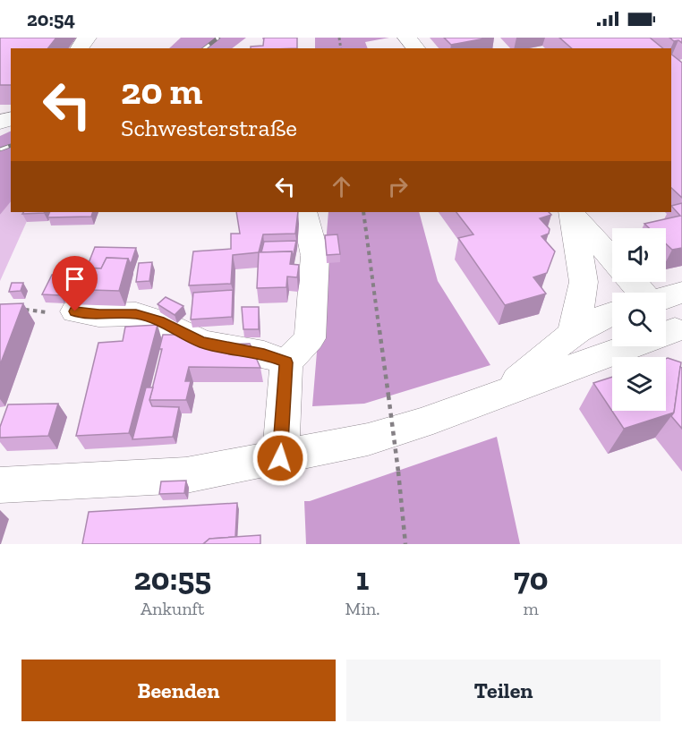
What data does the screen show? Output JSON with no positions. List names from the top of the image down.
{
  "page": {
    "status": "20:54",
    "turn": ["20 m", "Schwesterstraße"],
    "eta": [
      "20:55",
      "Ankunft",
      "1",
      "Min.",
      "70",
      "m"
    ],
    "buttons": ["Beenden", "Teilen"]
  }
}
